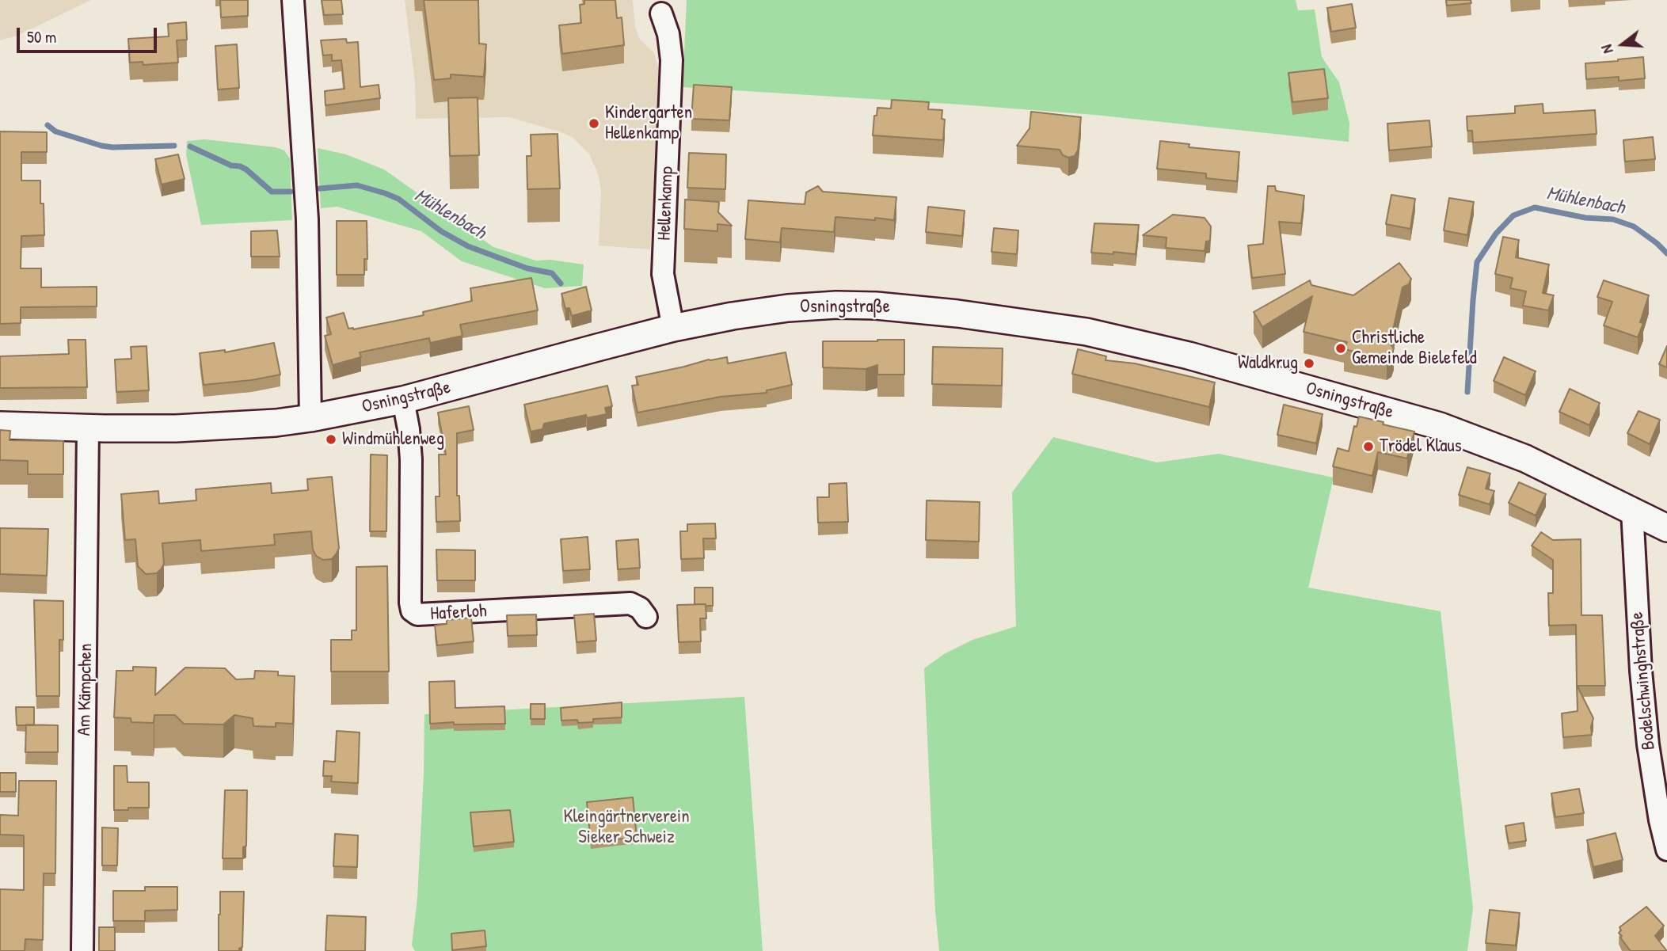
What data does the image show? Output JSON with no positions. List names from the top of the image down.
{
  "streets": {
    "main road": ["Osningstraße"],
    "street": [
      "Hellenkamp",
      "Haferloh",
      "Bodelschwinghstraße",
      "Am Kämpchen"
    ]
  },
  "crossings": [
    ["Hellenkamp", "Osningstraße"],
    ["Osningstraße", "Haferloh"],
    ["Osningstraße", "Bodelschwinghstraße"],
    ["Osningstraße", "Am Kämpchen"]
  ],
  "water": ["Mühlenbach"],
  "parks": ["Kleingärtnerverein Sieker Schweiz"],
  "places": [
    "Kindergarten Hellenkamp",
    "Christliche Gemeinde Bielefeld",
    "Waldkrug",
    "Windmühlenweg",
    "Trödel Klaus"
  ],
  "scale_bar": "50 m",
  "north": "left"
}
